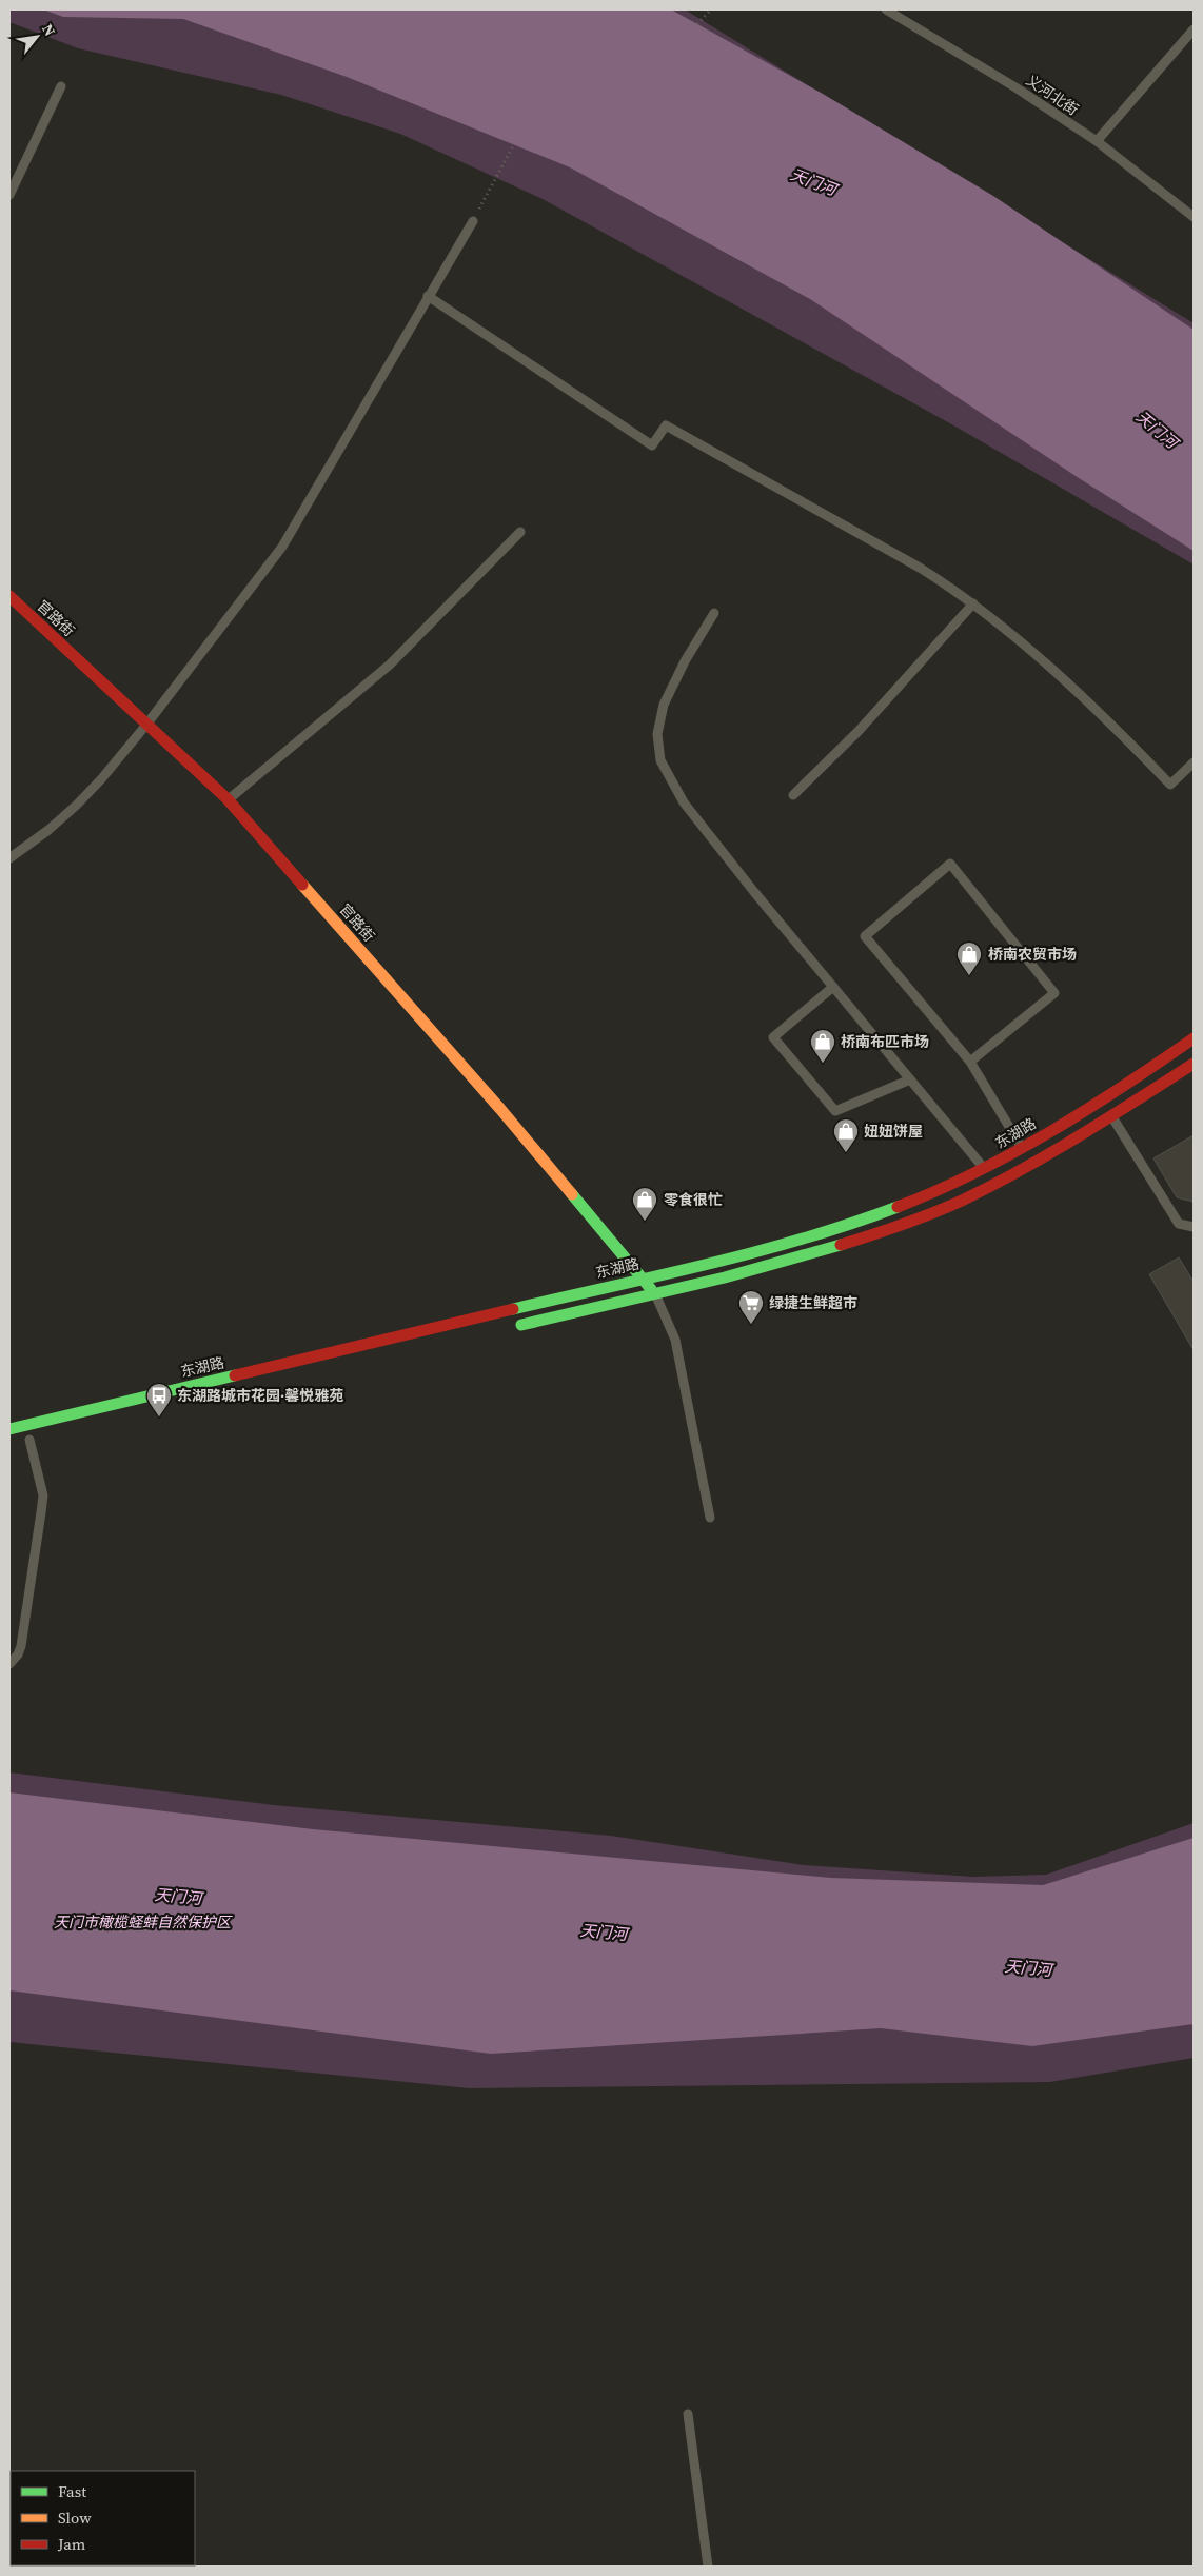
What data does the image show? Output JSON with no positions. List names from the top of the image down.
{
  "streets": {
    "main road": ["官路街", "东湖路"],
    "lane": ["义河北街"]
  },
  "crossings": [
    ["官路街", "东湖路"]
  ],
  "water": ["天门河"],
  "parks": ["天门市橄榄蛏蚌自然保护区"],
  "places": {
    "shop": [
      "桥南农贸市场",
      "桥南布匹市场",
      "妞妞饼屋",
      "零食很忙"
    ],
    "supermarket": ["绿捷生鲜超市"],
    "bus stop": ["东湖路城市花园·馨悦雅苑"]
  },
  "legend": ["Fast", "Slow", "Jam"],
  "north": "top right"
}
